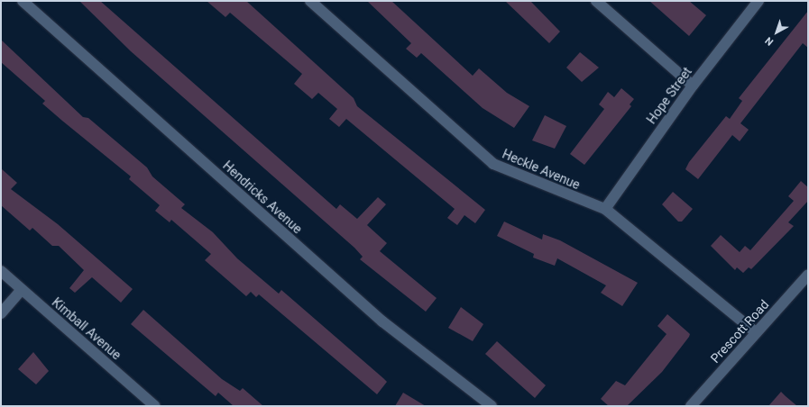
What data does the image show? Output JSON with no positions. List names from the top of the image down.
{
  "streets": {
    "street": [
      "Hope Street",
      "Heckle Avenue",
      "Hendricks Avenue",
      "Kimball Avenue",
      "Prescott Road"
    ]
  },
  "crossings": [
    ["Hope Street", "Heckle Avenue"],
    ["Heckle Avenue", "Prescott Road"]
  ],
  "north": "bottom left"
}
